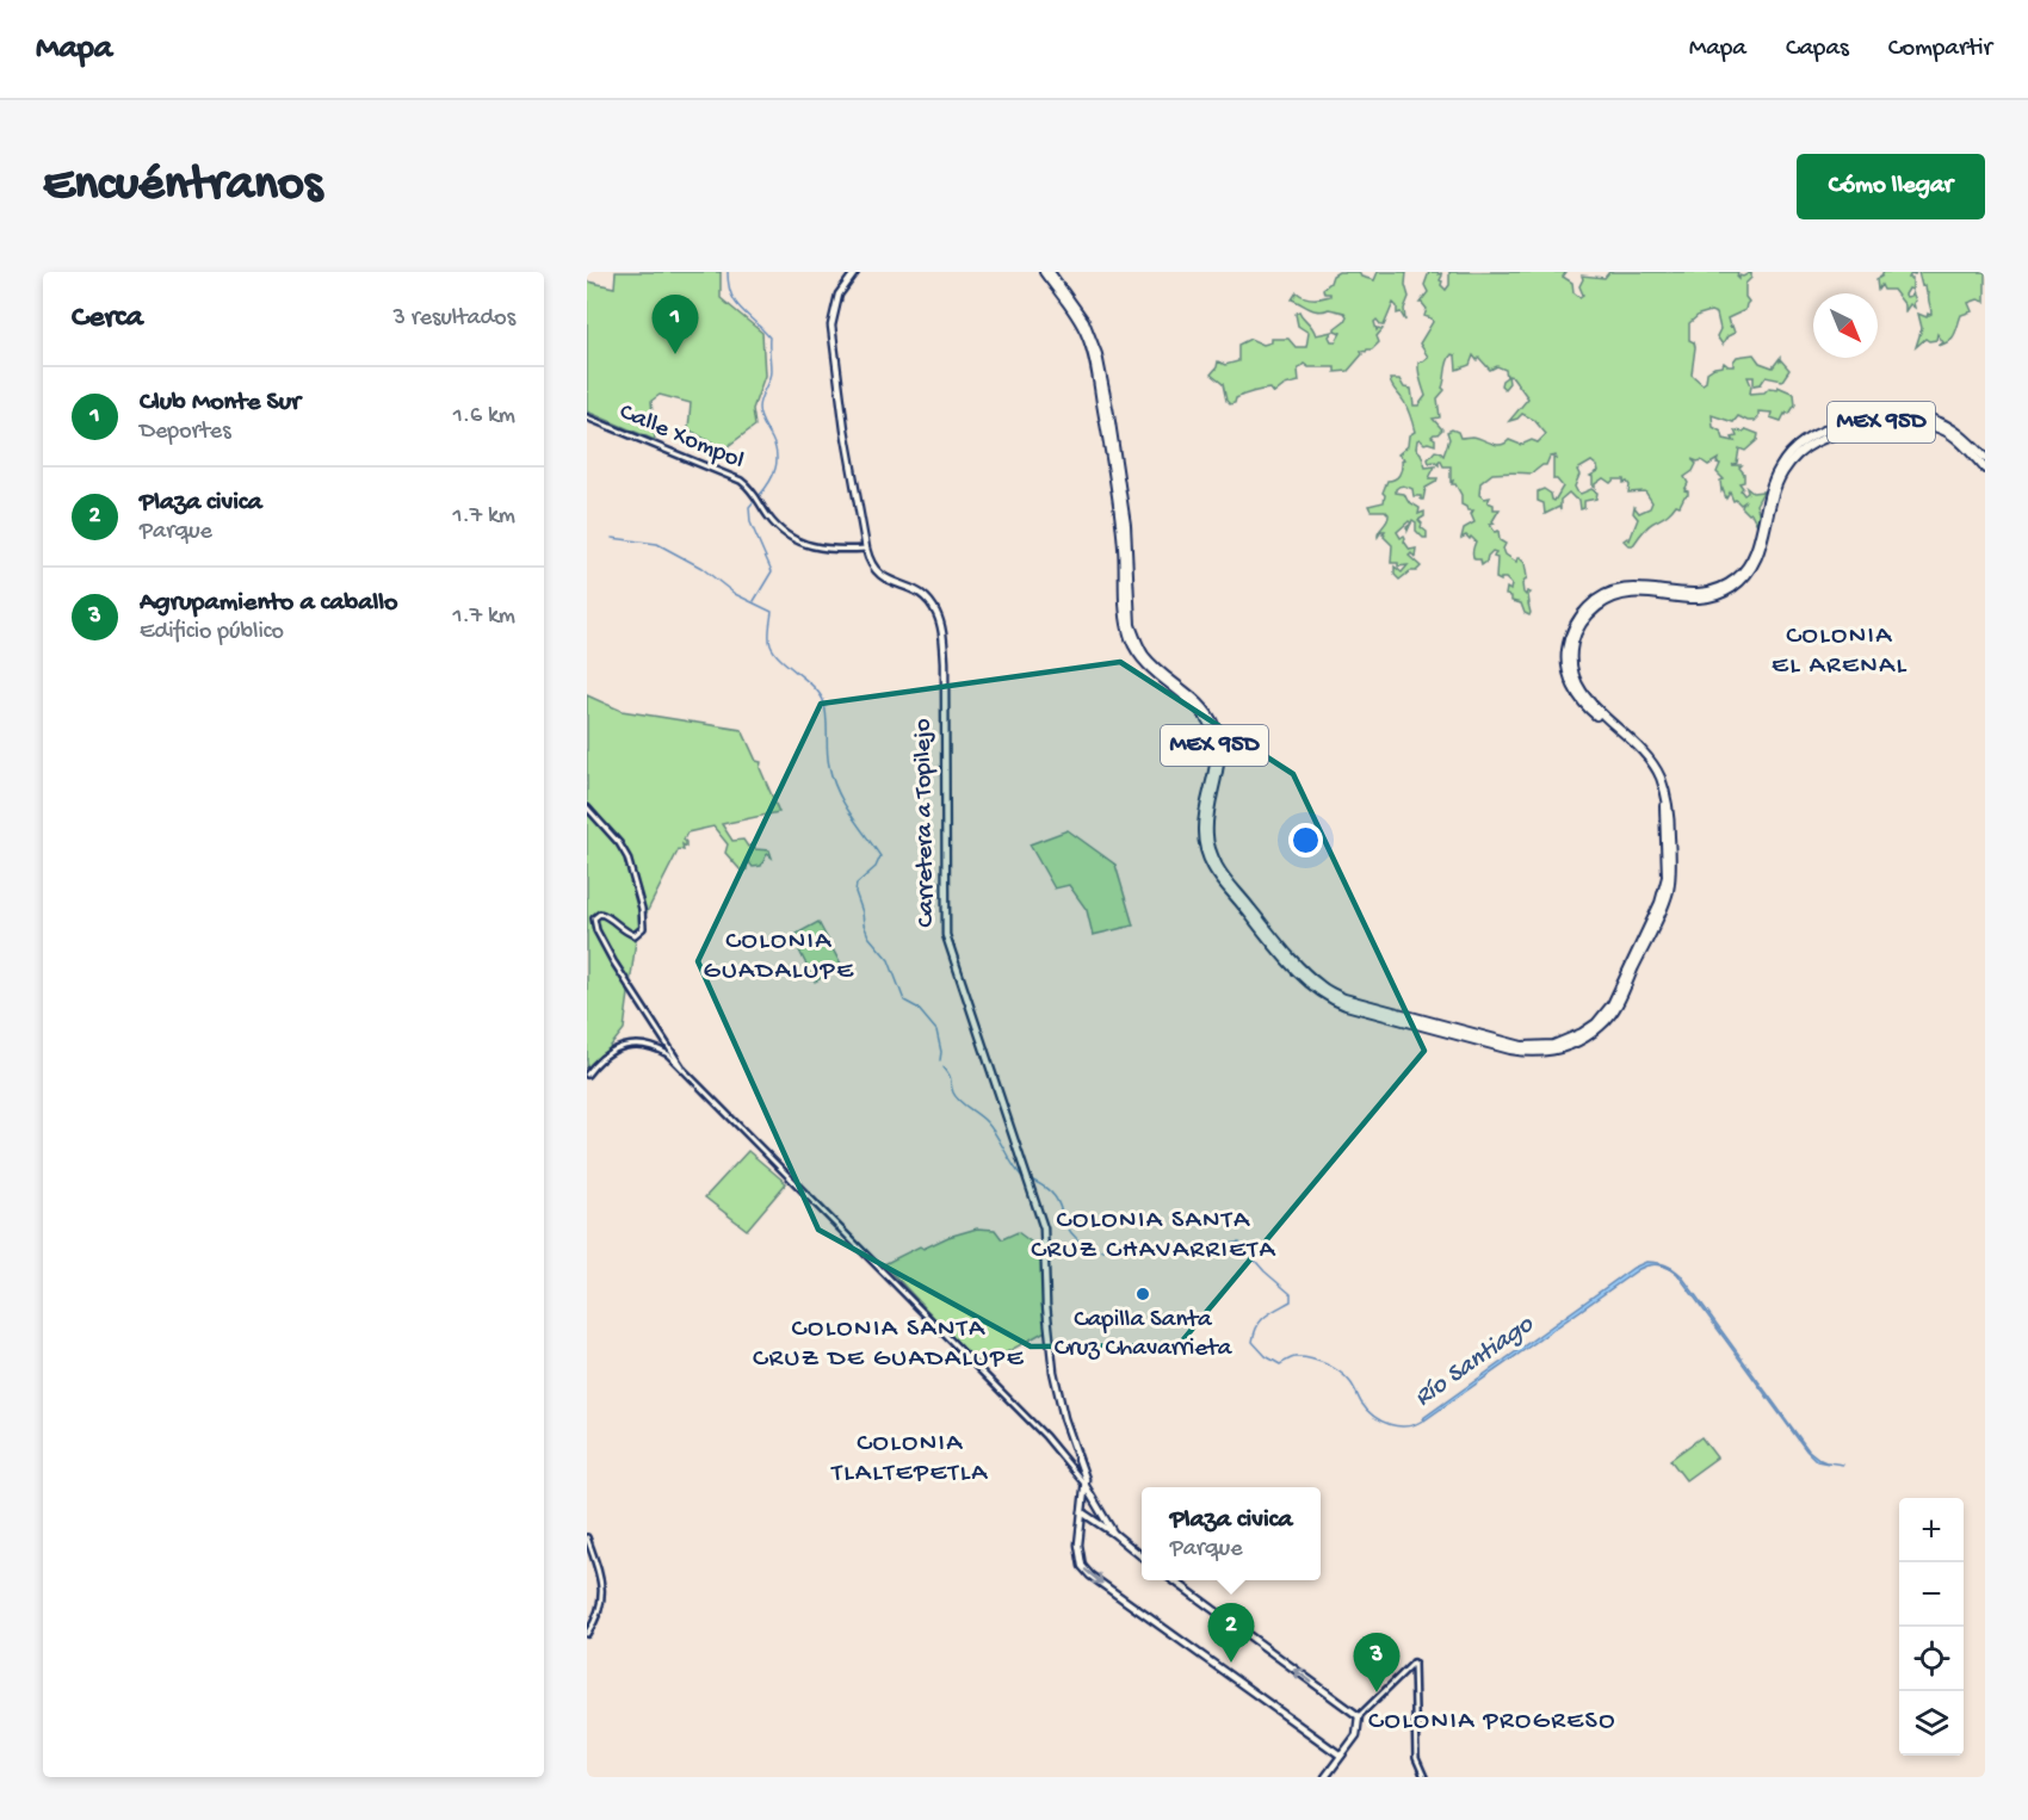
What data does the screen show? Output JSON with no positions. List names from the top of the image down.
{
  "streets": {
    "highway": ["MEX 95D"],
    "main road": ["Carretera a Topilejo"],
    "street": ["Calle Xompol"]
  },
  "crossings": [
    ["Calle Xompol", "Carretera a Topilejo"]
  ],
  "districts": [
    "COLONIA EL ARENAL",
    "COLONIA GUADALUPE",
    "COLONIA SANTA CRUZ CHAVARRIETA",
    "COLONIA SANTA CRUZ DE GUADALUPE",
    "COLONIA TLALTEPETLA",
    "COLONIA PROGRESO"
  ],
  "water": ["Río Santiago"],
  "places": ["Capilla Santa Cruz Chavarrieta"],
  "north": "bottom right",
  "page": {
    "header": "Mapa",
    "nav": ["Mapa", "Capas", "Compartir"],
    "buttons": "Cómo llegar",
    "title": "Encuéntranos",
    "heading": ["Cerca", "3 resultados"],
    "pins": ["1", "2", "3"],
    "list": [
      {
        "mark": "1",
        "name": "Club Monte Sur",
        "note": "Deportes",
        "value": "1.6 km"
      },
      {
        "mark": "2",
        "name": "Plaza civica",
        "note": "Parque",
        "value": "1.7 km"
      },
      {
        "mark": "3",
        "name": "Agrupamiento a caballo",
        "note": "Edificio público",
        "value": "1.7 km"
      }
    ],
    "popup": ["Plaza civica", "Parque"],
    "map_buttons": ["+", "−"]
  }
}
